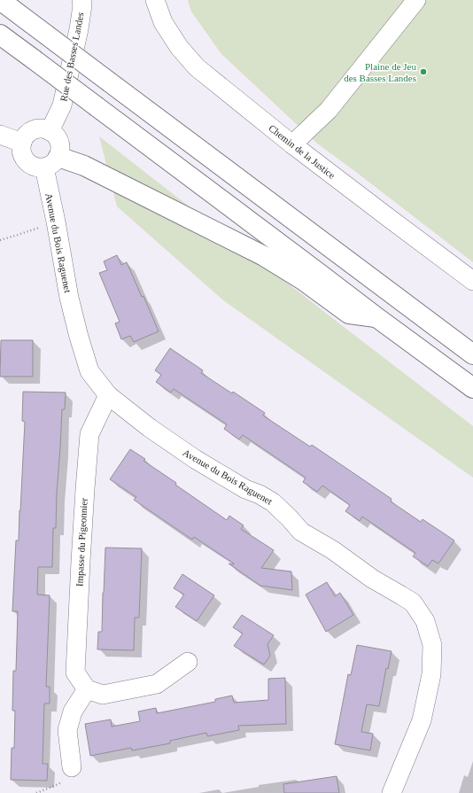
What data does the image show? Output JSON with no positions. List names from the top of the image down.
{
  "streets": {
    "street": [
      "Rue des Basses Landes",
      "Chemin de la Justice",
      "Avenue du Bois Raguenet",
      "Impasse du Pigeonnier"
    ]
  },
  "crossings": [
    ["Rue des Basses Landes", "Avenue du Bois Raguenet"],
    ["Avenue du Bois Raguenet", "Impasse du Pigeonnier"]
  ],
  "places": ["Plaine de Jeu des Basses Landes"]
}
